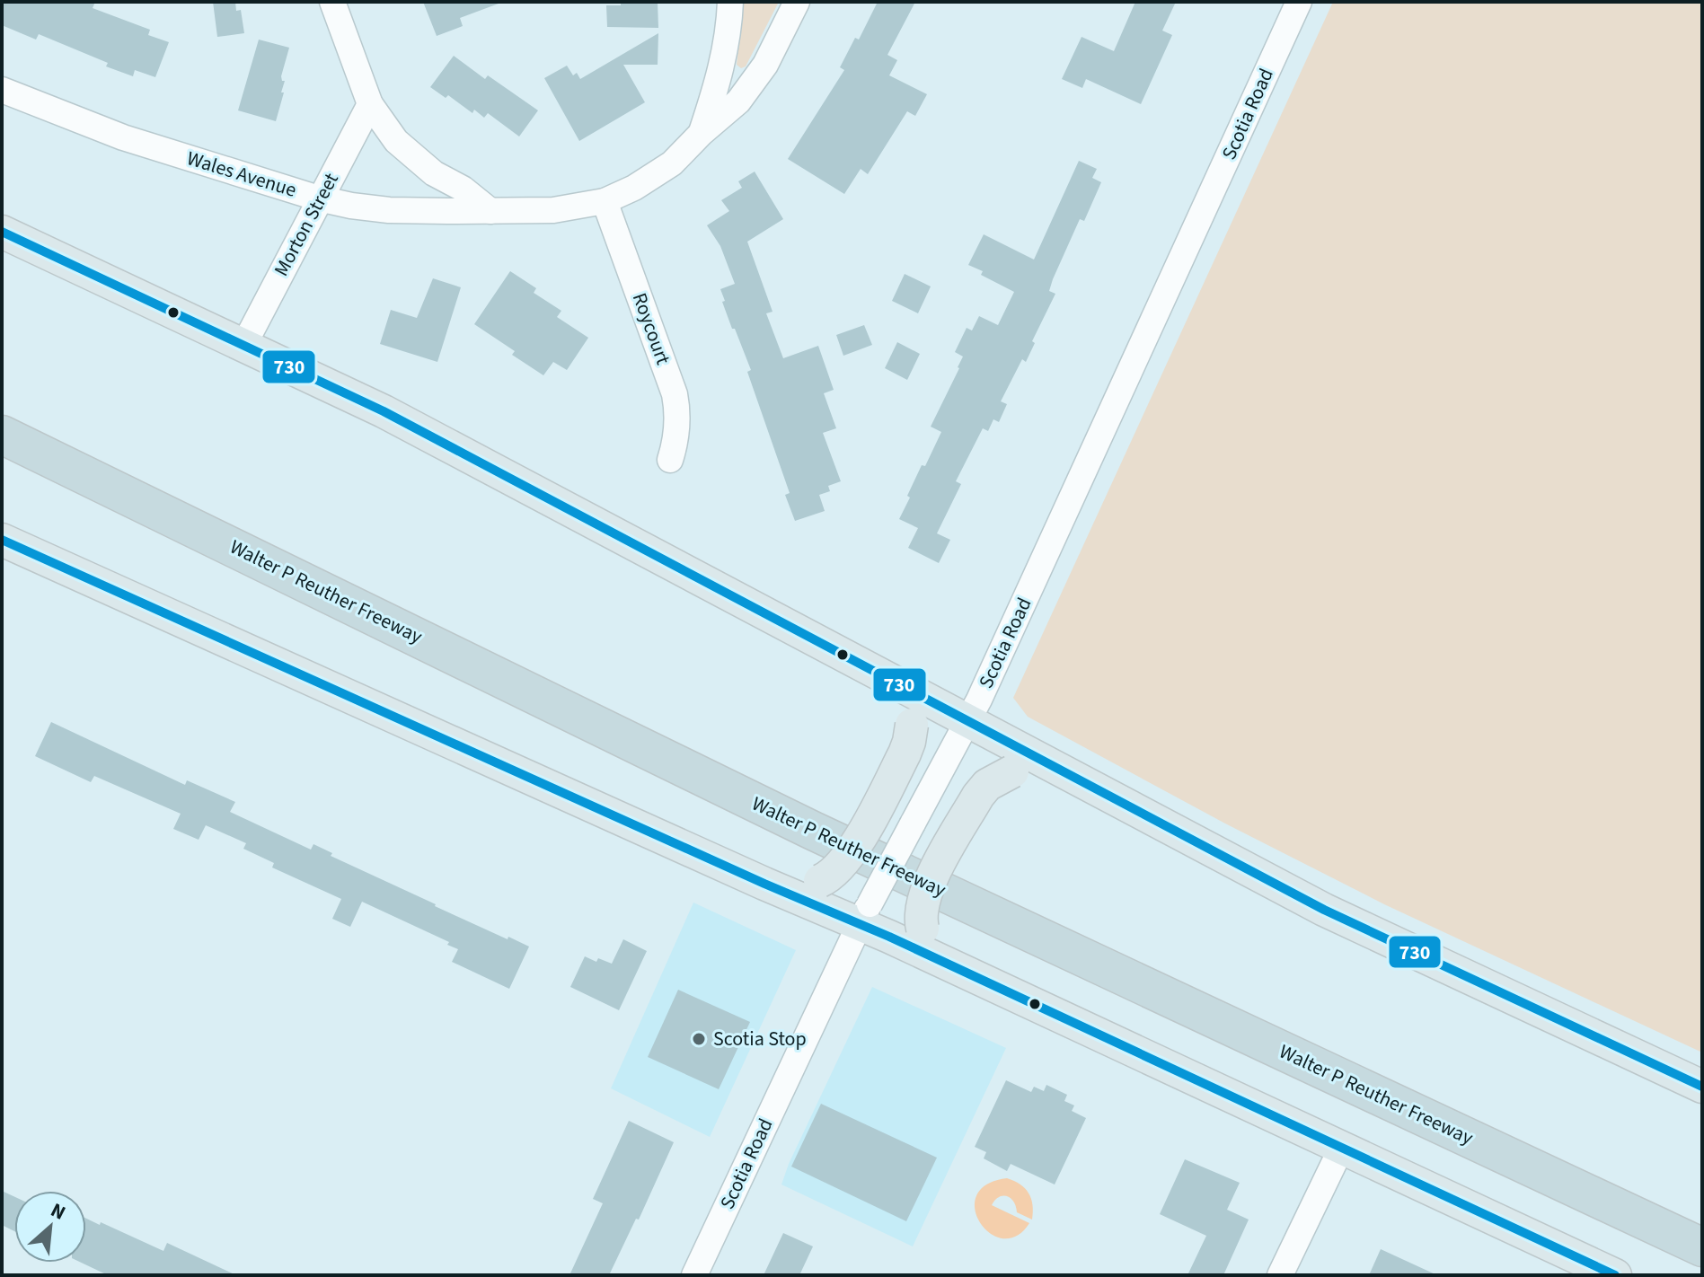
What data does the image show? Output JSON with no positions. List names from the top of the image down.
{
  "streets": {
    "highway": ["Walter P Reuther Freeway"],
    "street": [
      "Scotia Road",
      "Wales Avenue",
      "Morton Street",
      "Roycourt"
    ]
  },
  "crossings": [
    ["Wales Avenue", "Morton Street"],
    ["Wales Avenue", "Roycourt"]
  ],
  "places": ["Scotia Stop"],
  "lines": ["transit line 730"],
  "north": "top right"
}
